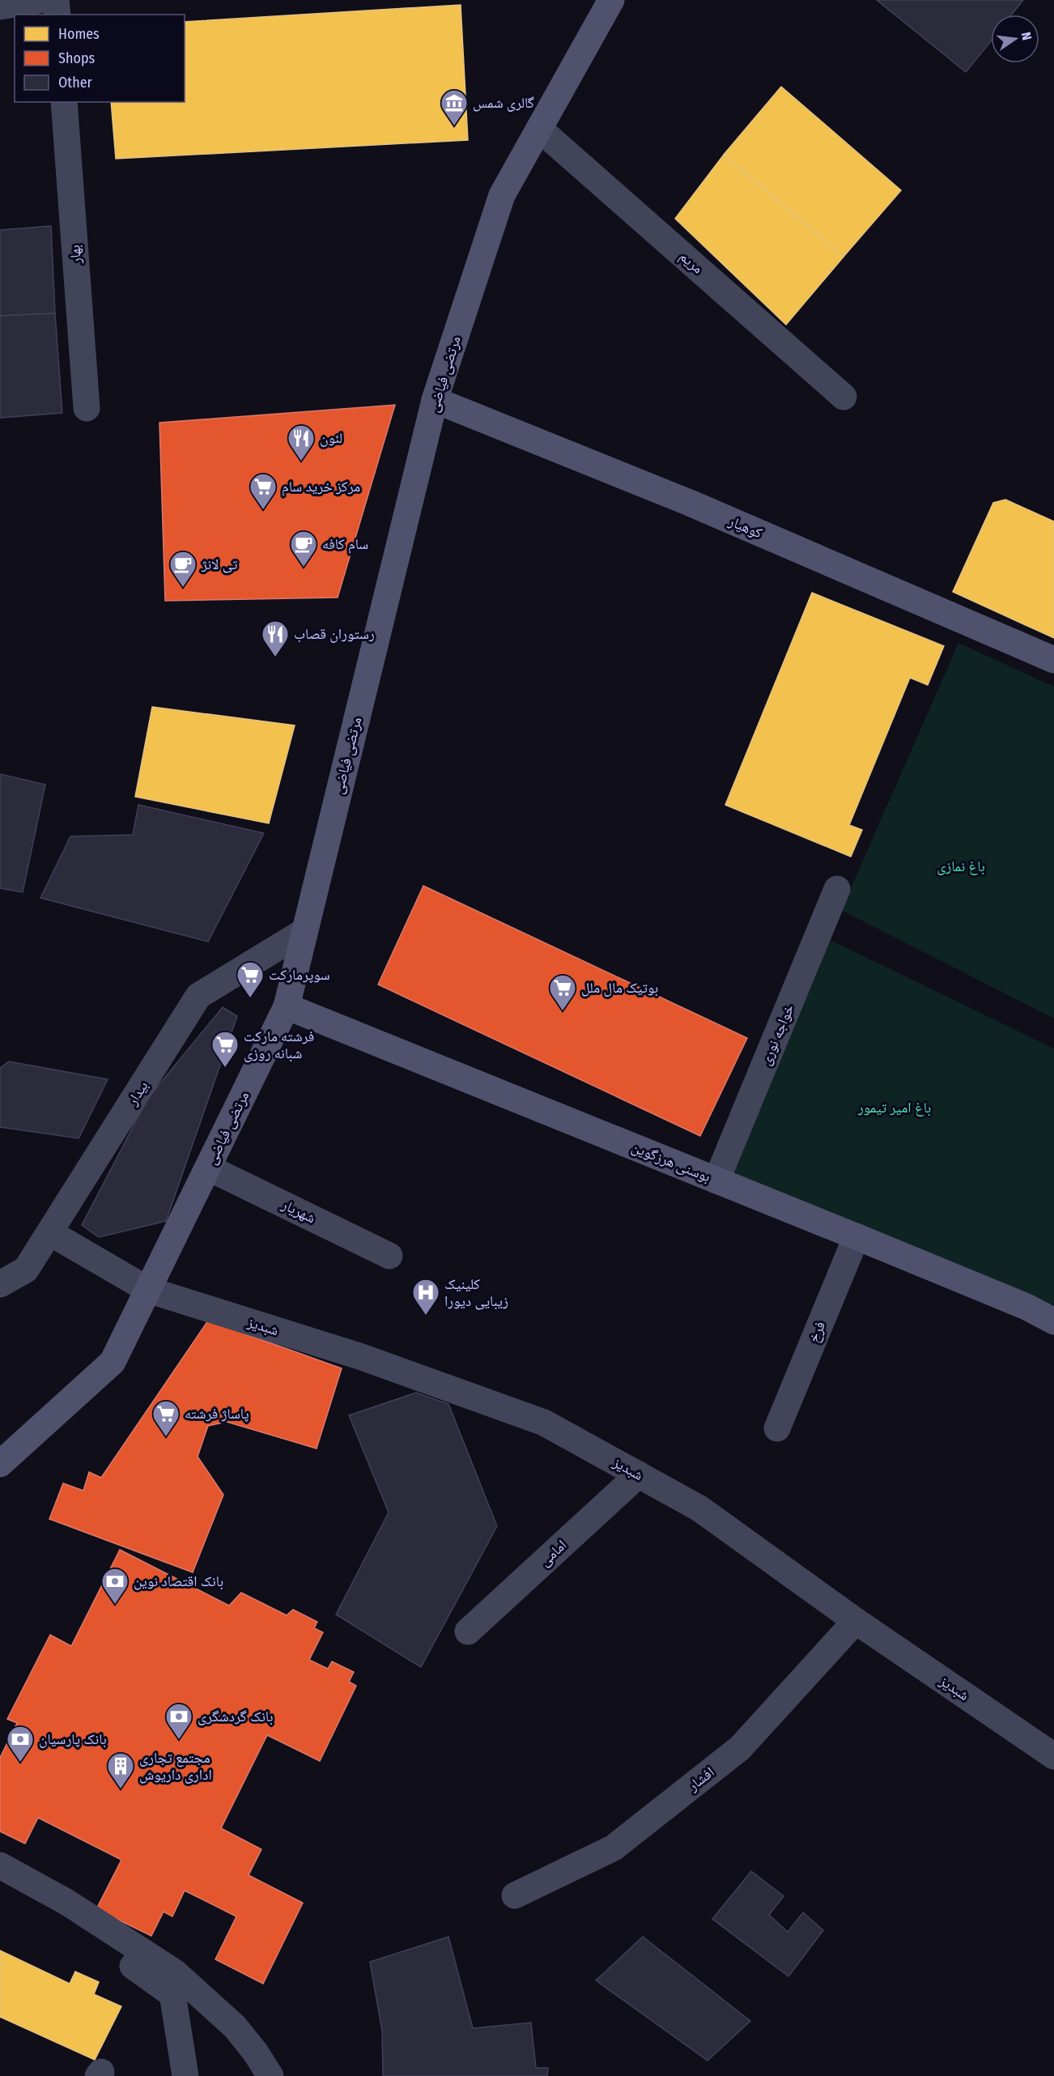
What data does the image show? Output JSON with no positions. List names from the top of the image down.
{
  "streets": {
    "main road": ["مرتضی فیاضی", "کوهیار", "بوسنی هرزگوین"],
    "street": [
      "بهار",
      "مریم",
      "خواجه نوری",
      "بیدار",
      "شهریار",
      "شبدیز",
      "فرخ",
      "امامی",
      "افشار"
    ]
  },
  "crossings": [
    ["مریم", "مرتضی فیاضی"],
    ["مرتضی فیاضی", "کوهیار"],
    ["مرتضی فیاضی", "بیدار"],
    ["مرتضی فیاضی", "بوسنی هرزگوین"],
    ["مرتضی فیاضی", "شهریار"],
    ["مرتضی فیاضی", "شبدیز"],
    ["خواجه نوری", "بوسنی هرزگوین"],
    ["بیدار", "شبدیز"],
    ["بوسنی هرزگوین", "فرخ"],
    ["شبدیز", "امامی"],
    ["شبدیز", "افشار"]
  ],
  "parks": ["باغ نمازی", "باغ امیر تیمور"],
  "places": {
    "museum": ["گالری شمس"],
    "restaurant": ["لئون", "رستوران قصاب"],
    "supermarket": [
      "مرکز خرید سام",
      "سوپرمارکت",
      "بوتیک مال ملل",
      "فرشته مارکت شبانه روزی",
      "پاساژ فرشته"
    ],
    "cafe": ["سام کافه", "تی لانژ"],
    "hospital": ["کلینیک زیبایی دیورا"],
    "bank": ["بانک اقتصاد نوین", "بانک گردشگری", "بانک پارسیان"],
    "building": ["مجتمع تجاری اداری داریوش"]
  },
  "legend": ["Homes", "Shops", "Other"],
  "north": "right"
}
